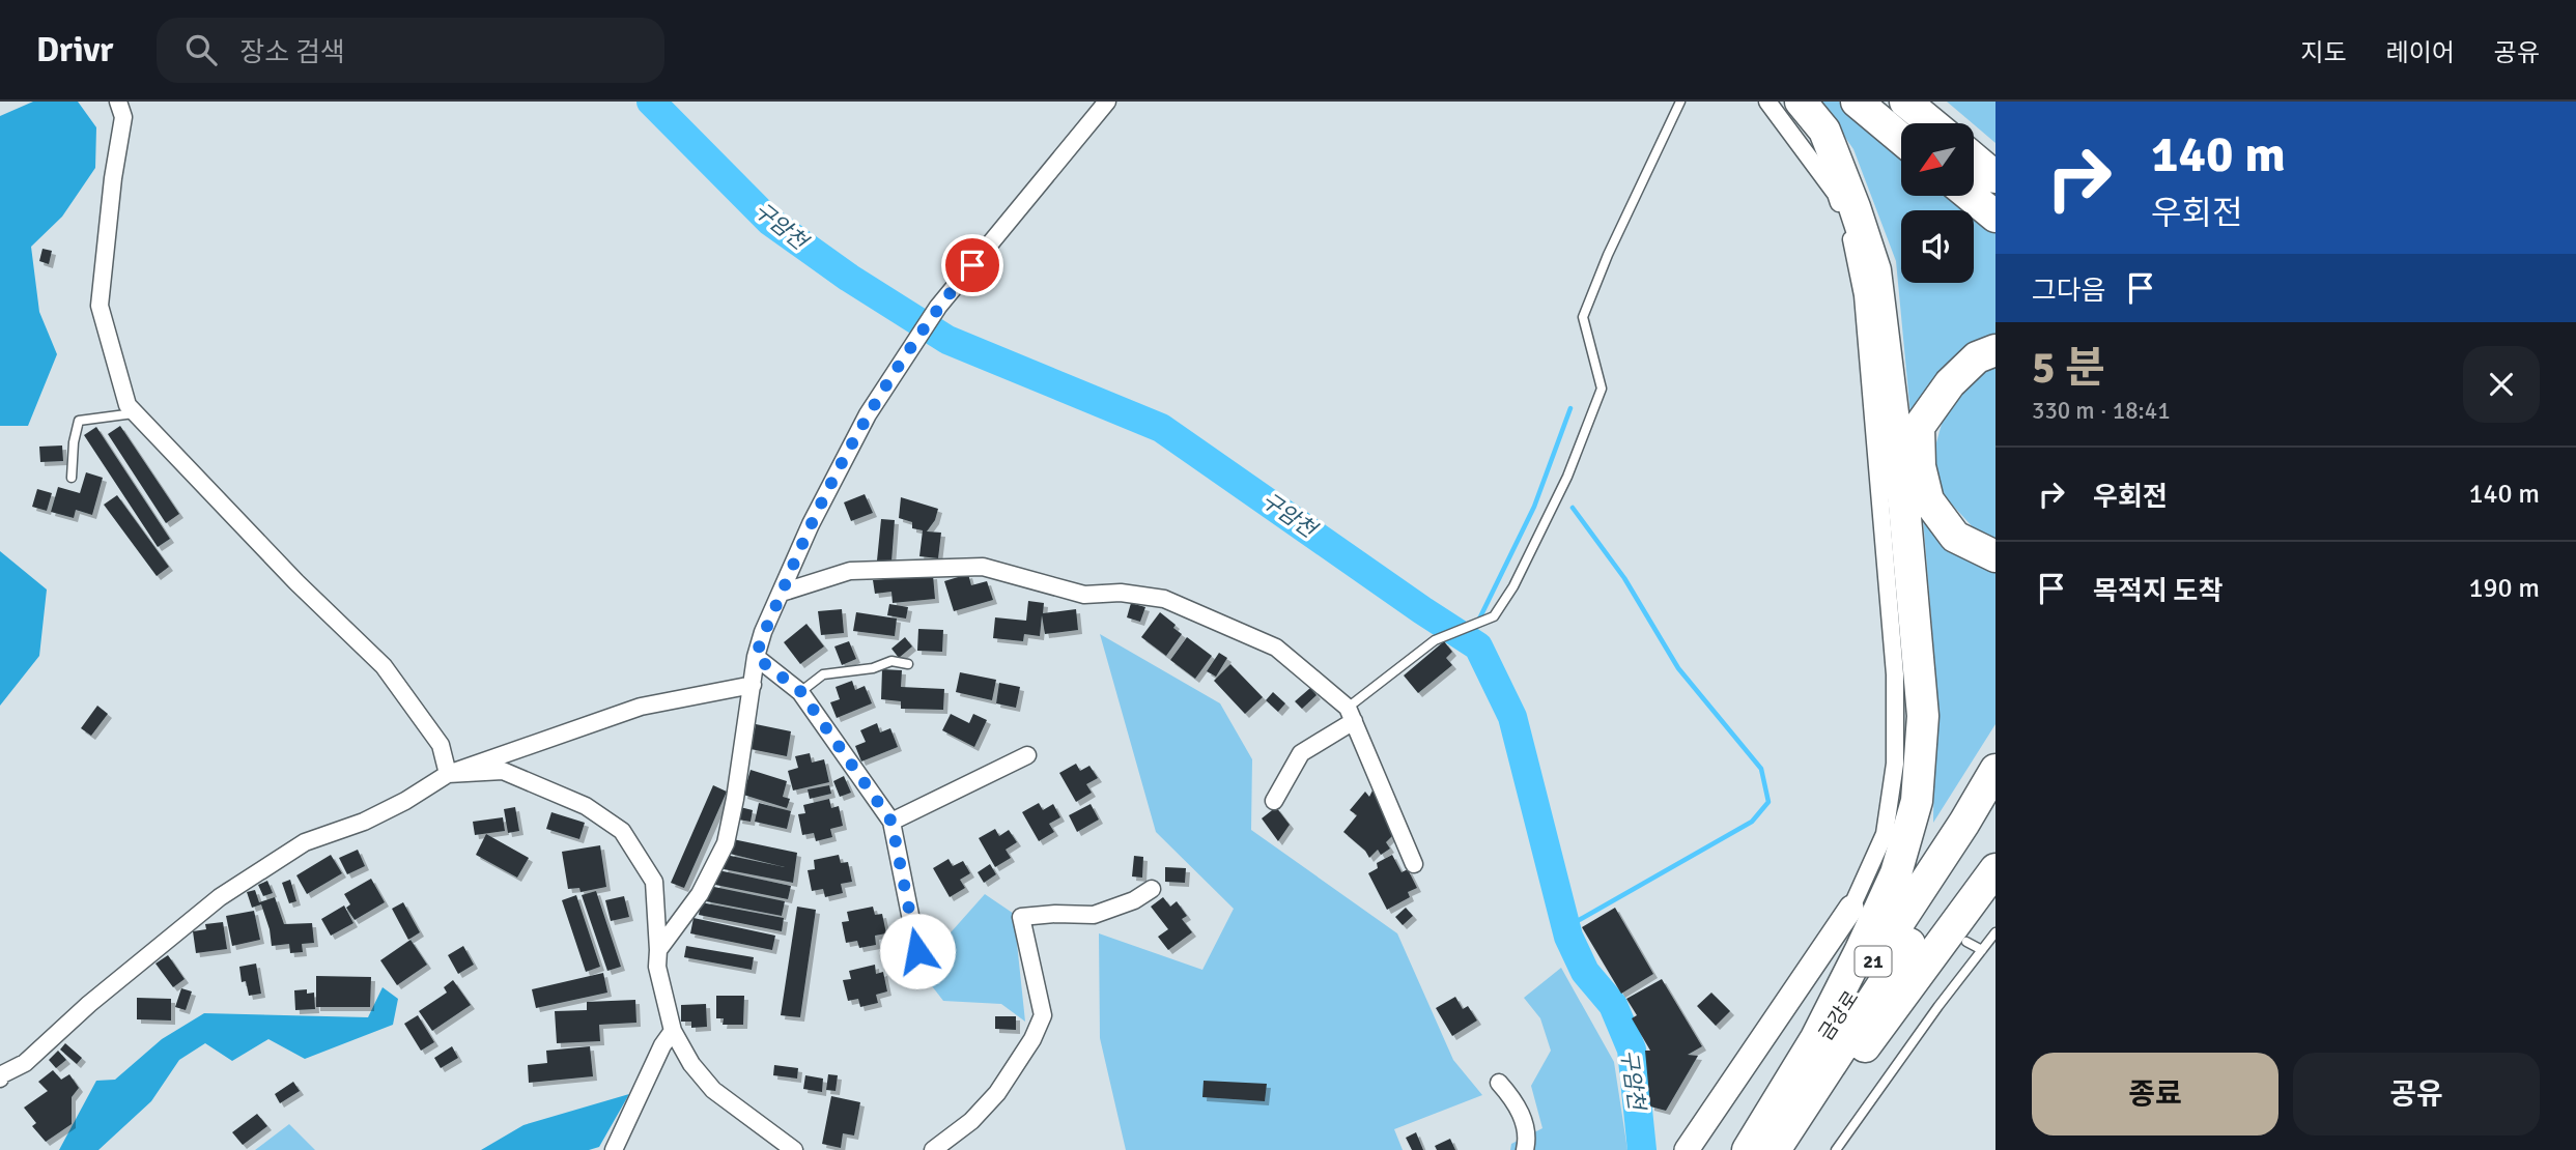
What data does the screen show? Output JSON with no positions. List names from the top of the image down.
{
  "streets": {
    "highway": ["21", "금강로"]
  },
  "water": ["구암천"],
  "north": "bottom left",
  "page": {
    "header": "Drivr",
    "search": "장소 검색",
    "nav": ["지도", "레이어", "공유"],
    "turn": ["140 m", "우회전"],
    "then": "그다음",
    "heading": ["5 분", "330 m · 18:41"],
    "list": [
      {
        "name": "우회전",
        "value": "140 m"
      },
      {
        "name": "목적지 도착",
        "value": "190 m"
      }
    ],
    "buttons": ["종료", "공유"]
  }
}
